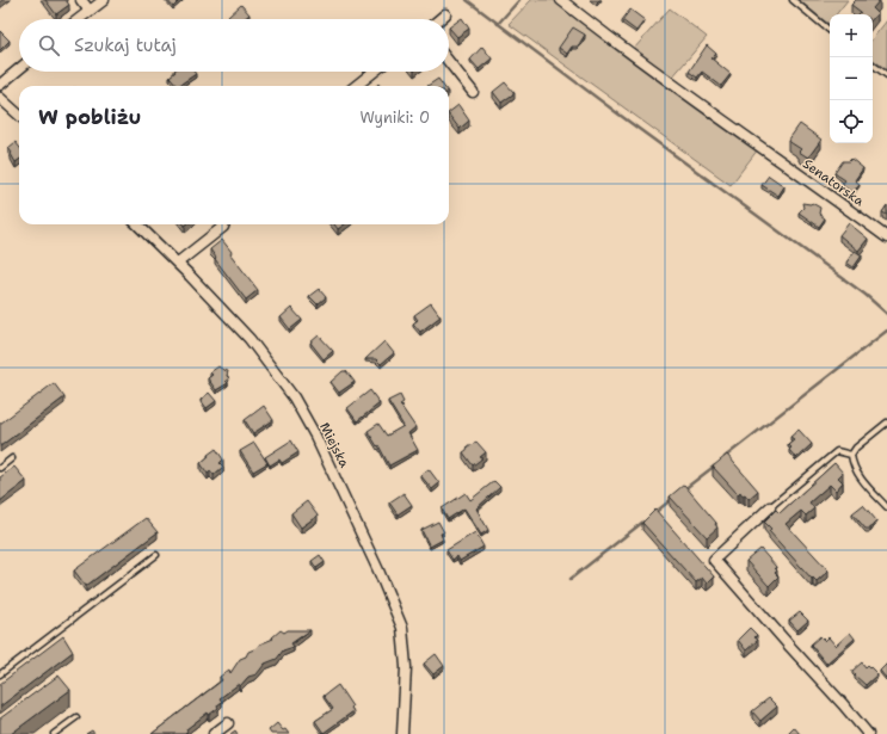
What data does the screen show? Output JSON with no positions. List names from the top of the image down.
{
  "streets": {
    "street": ["Senatorska", "Miejska"]
  },
  "page": {
    "map_buttons": ["+", "−"],
    "search": "Szukaj tutaj",
    "heading": ["W pobliżu", "Wyniki: 0"]
  }
}
